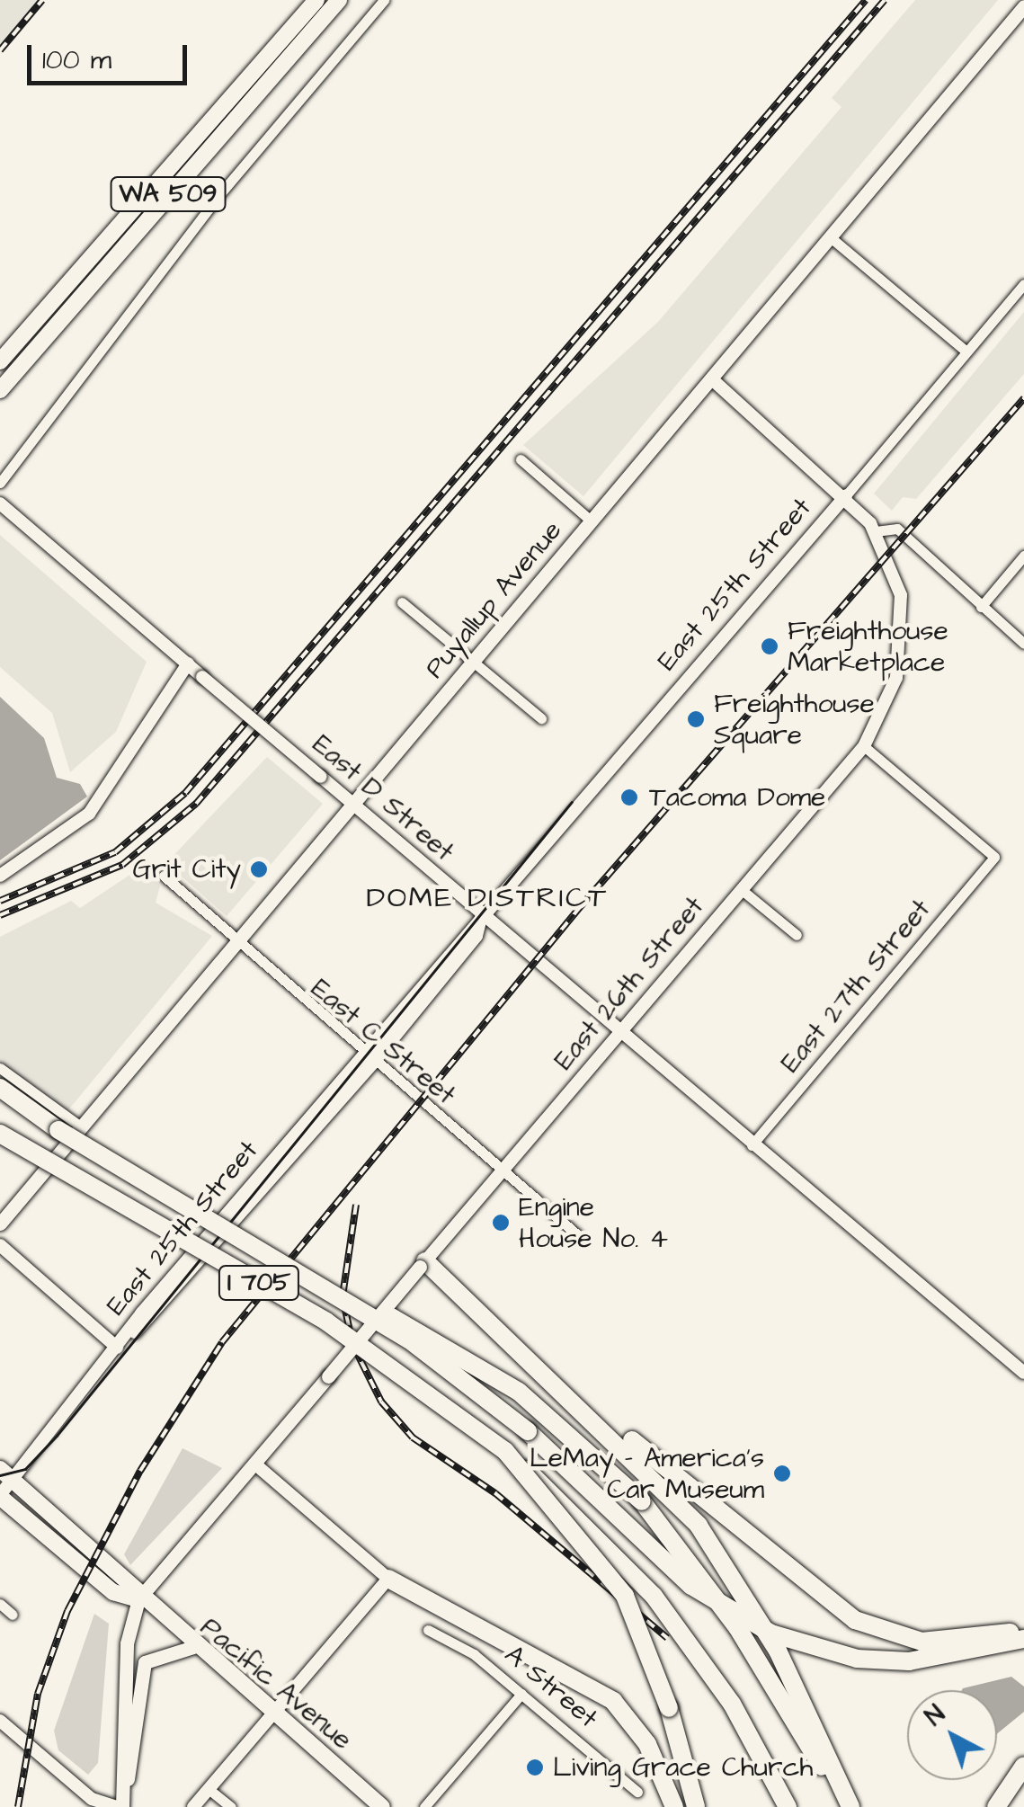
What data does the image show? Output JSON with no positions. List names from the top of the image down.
{
  "streets": {
    "highway": ["I 705"],
    "main road": [
      "WA 509",
      "Puyallup Avenue",
      "East 26th Street",
      "Pacific Avenue"
    ],
    "street": [
      "East 25th Street",
      "East D Street",
      "East 27th Street",
      "East C Street",
      "A Street"
    ]
  },
  "crossings": [
    ["East 25th Street", "East D Street"],
    ["East 25th Street", "East 26th Street"],
    ["East 25th Street", "East C Street"],
    ["East 25th Street", "Pacific Avenue"],
    ["Puyallup Avenue", "East D Street"],
    ["Puyallup Avenue", "East 26th Street"],
    ["Puyallup Avenue", "East C Street"],
    ["East D Street", "East 26th Street"],
    ["East D Street", "East 27th Street"],
    ["East 26th Street", "East 27th Street"],
    ["East 26th Street", "East C Street"],
    ["East 26th Street", "Pacific Avenue"]
  ],
  "districts": ["DOME DISTRICT"],
  "places": [
    "Freighthouse Marketplace",
    "Freighthouse Square",
    "Tacoma Dome",
    "Grit City",
    "Engine House No. 4",
    "LeMay - America's Car Museum",
    "Living Grace Church"
  ],
  "scale_bar": "100 m",
  "north": "top left"
}
